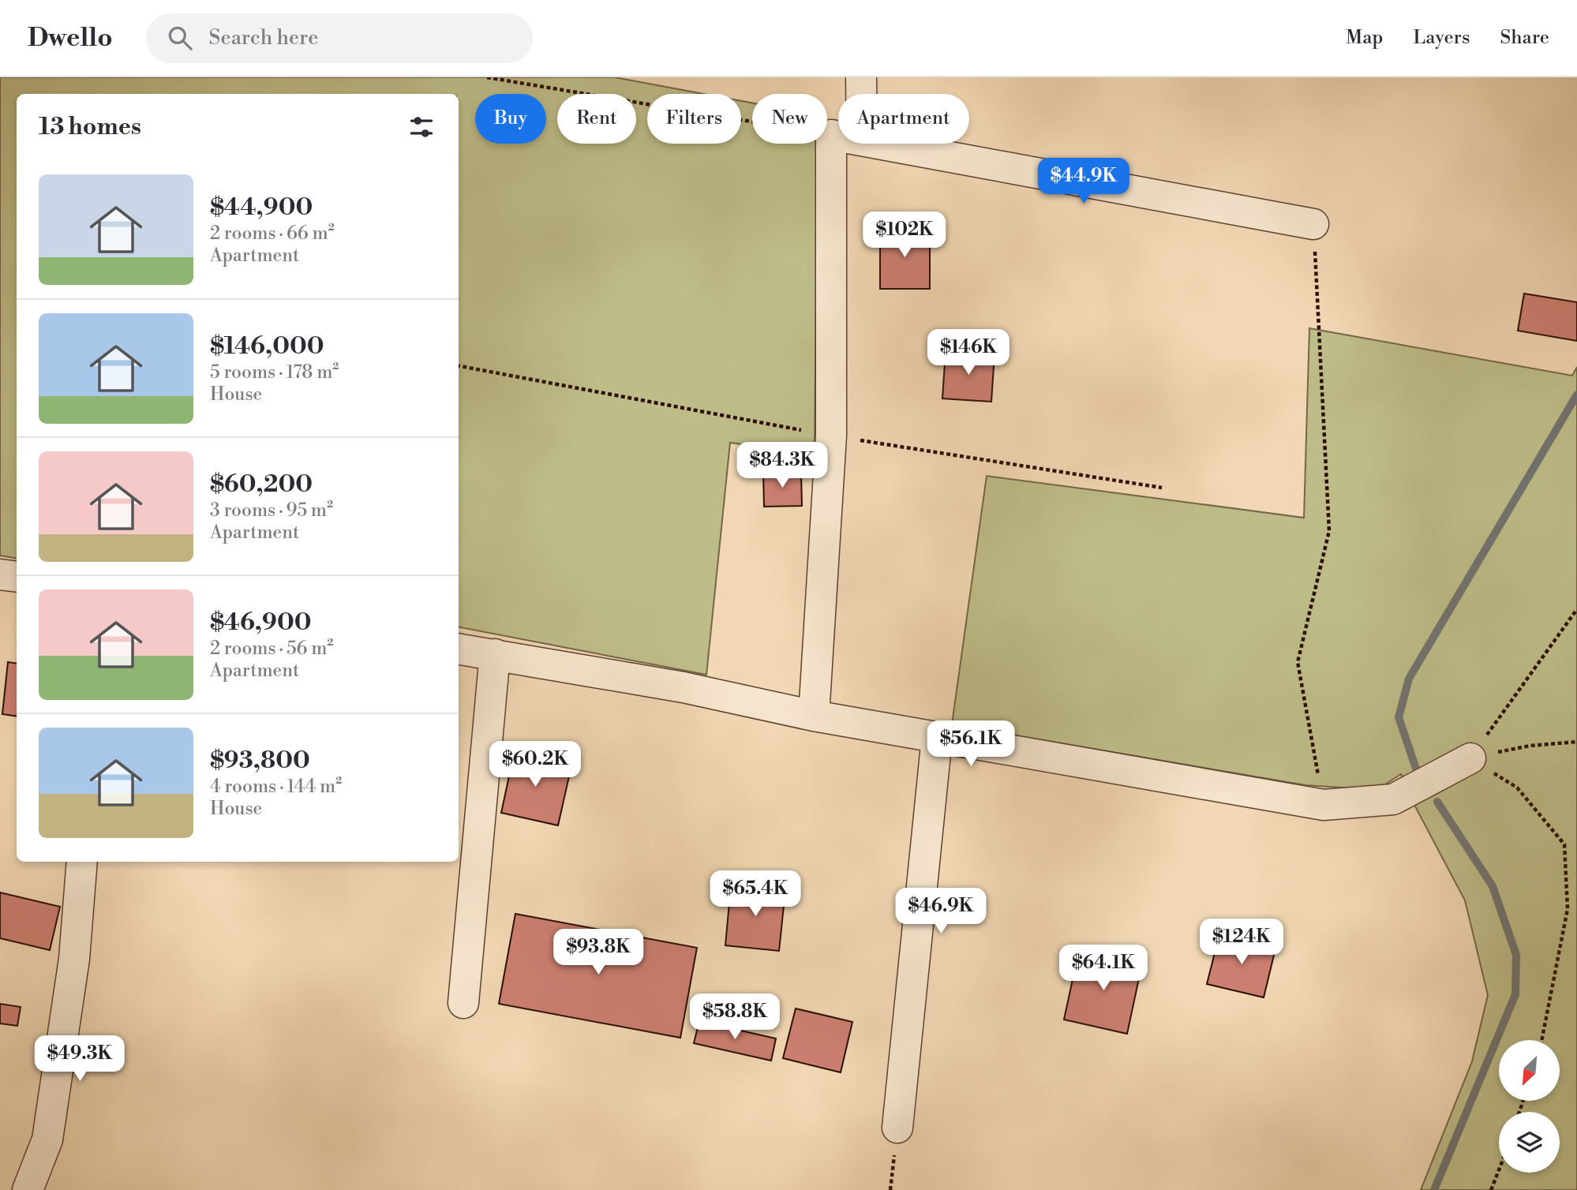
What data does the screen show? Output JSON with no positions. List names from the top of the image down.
{
  "north": "bottom left",
  "page": {
    "header": "Dwello",
    "search": "Search here",
    "nav": ["Map", "Layers", "Share"],
    "chip": [
      "Buy",
      "Rent",
      "Filters",
      "New",
      "Apartment"
    ],
    "heading": "13 homes",
    "price": [
      "$44.9K",
      "$102K",
      "$146K",
      "$84.3K",
      "$56.1K",
      "$60.2K",
      "$65.4K",
      "$46.9K",
      "$124K",
      "$93.8K",
      "$64.1K",
      "$58.8K",
      "$49.3K"
    ],
    "list": [
      {
        "name": "$44,900",
        "note": "2 rooms · 66 m² · Apartment"
      },
      {
        "name": "$146,000",
        "note": "5 rooms · 178 m² · House"
      },
      {
        "name": "$60,200",
        "note": "3 rooms · 95 m² · Apartment"
      },
      {
        "name": "$46,900",
        "note": "2 rooms · 56 m² · Apartment"
      },
      {
        "name": "$93,800",
        "note": "4 rooms · 144 m² · House"
      }
    ]
  }
}
